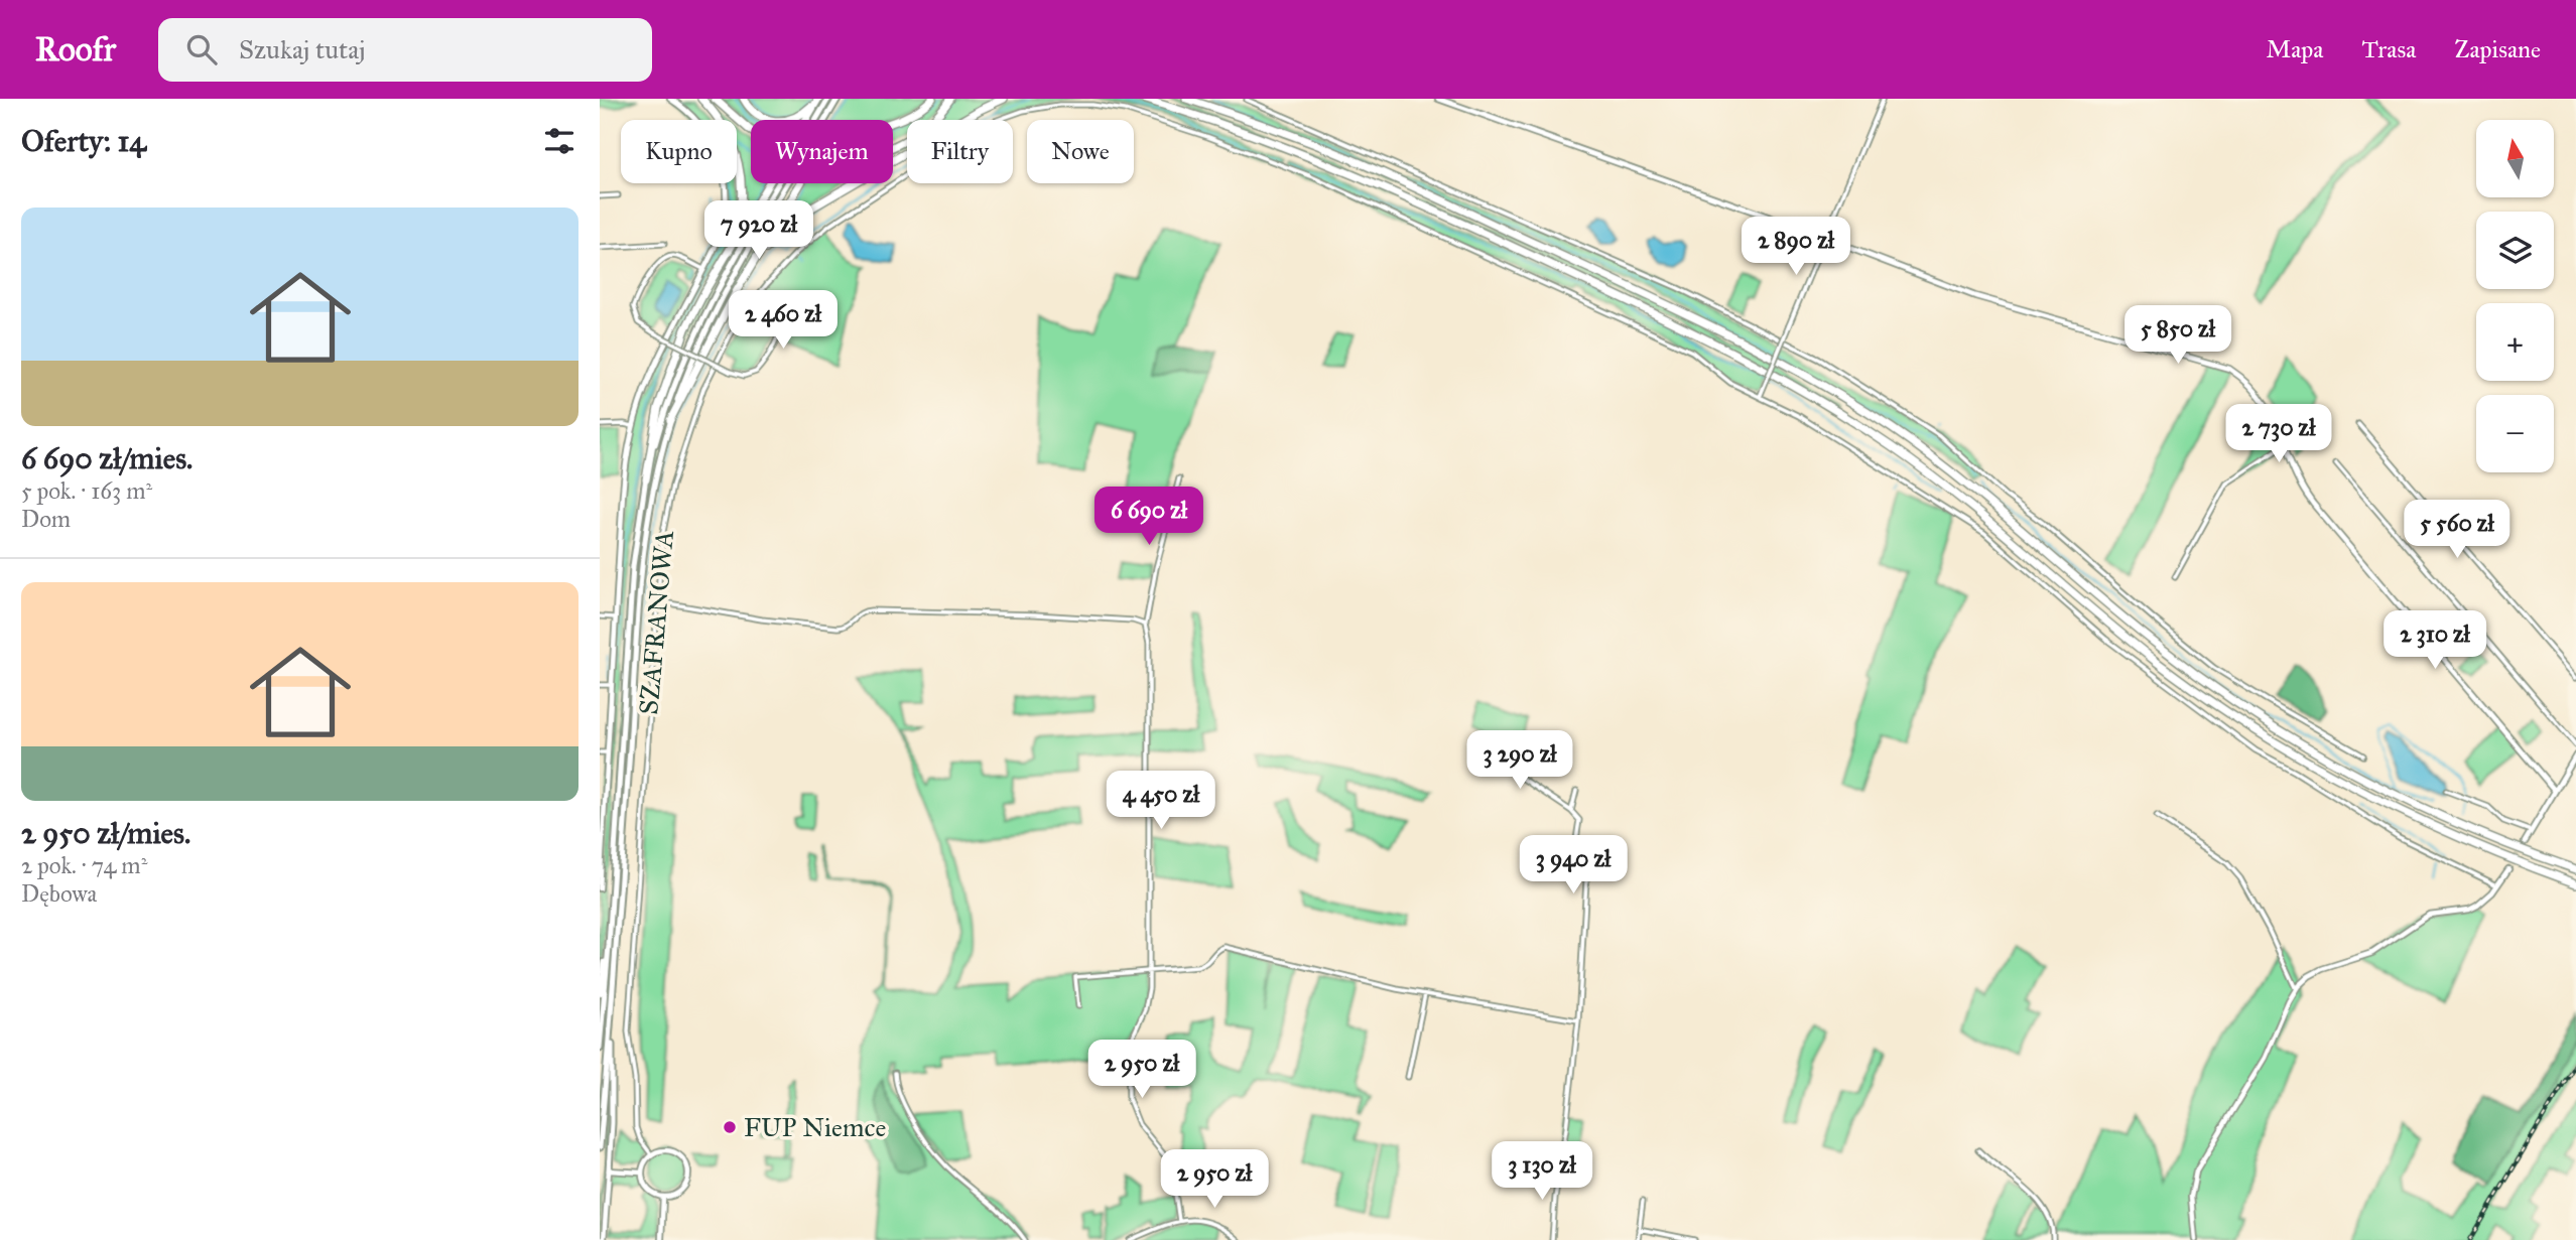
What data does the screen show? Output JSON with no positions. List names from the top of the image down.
{
  "streets": {
    "street": ["SZAFRANOWA"]
  },
  "places": ["FUP Niemce"],
  "north": "top",
  "page": {
    "header": "Roofr",
    "search": "Szukaj tutaj",
    "nav": ["Mapa", "Trasa", "Zapisane"],
    "heading": "Oferty: 14",
    "map_buttons": ["+", "−"],
    "chip": [
      "Kupno",
      "Wynajem",
      "Filtry",
      "Nowe"
    ],
    "list": [
      {
        "name": "6 690 zł/mies.",
        "note": "5 pok. · 163 m² · Dom"
      },
      {
        "name": "2 950 zł/mies.",
        "note": "2 pok. · 74 m² · Dębowa"
      }
    ],
    "price": [
      "7 920 zł",
      "2 890 zł",
      "2 460 zł",
      "5 850 zł",
      "2 730 zł",
      "6 690 zł",
      "5 560 zł",
      "2 310 zł",
      "3 290 zł",
      "4 450 zł",
      "3 940 zł",
      "2 950 zł",
      "3 130 zł",
      "2 950 zł"
    ]
  }
}
